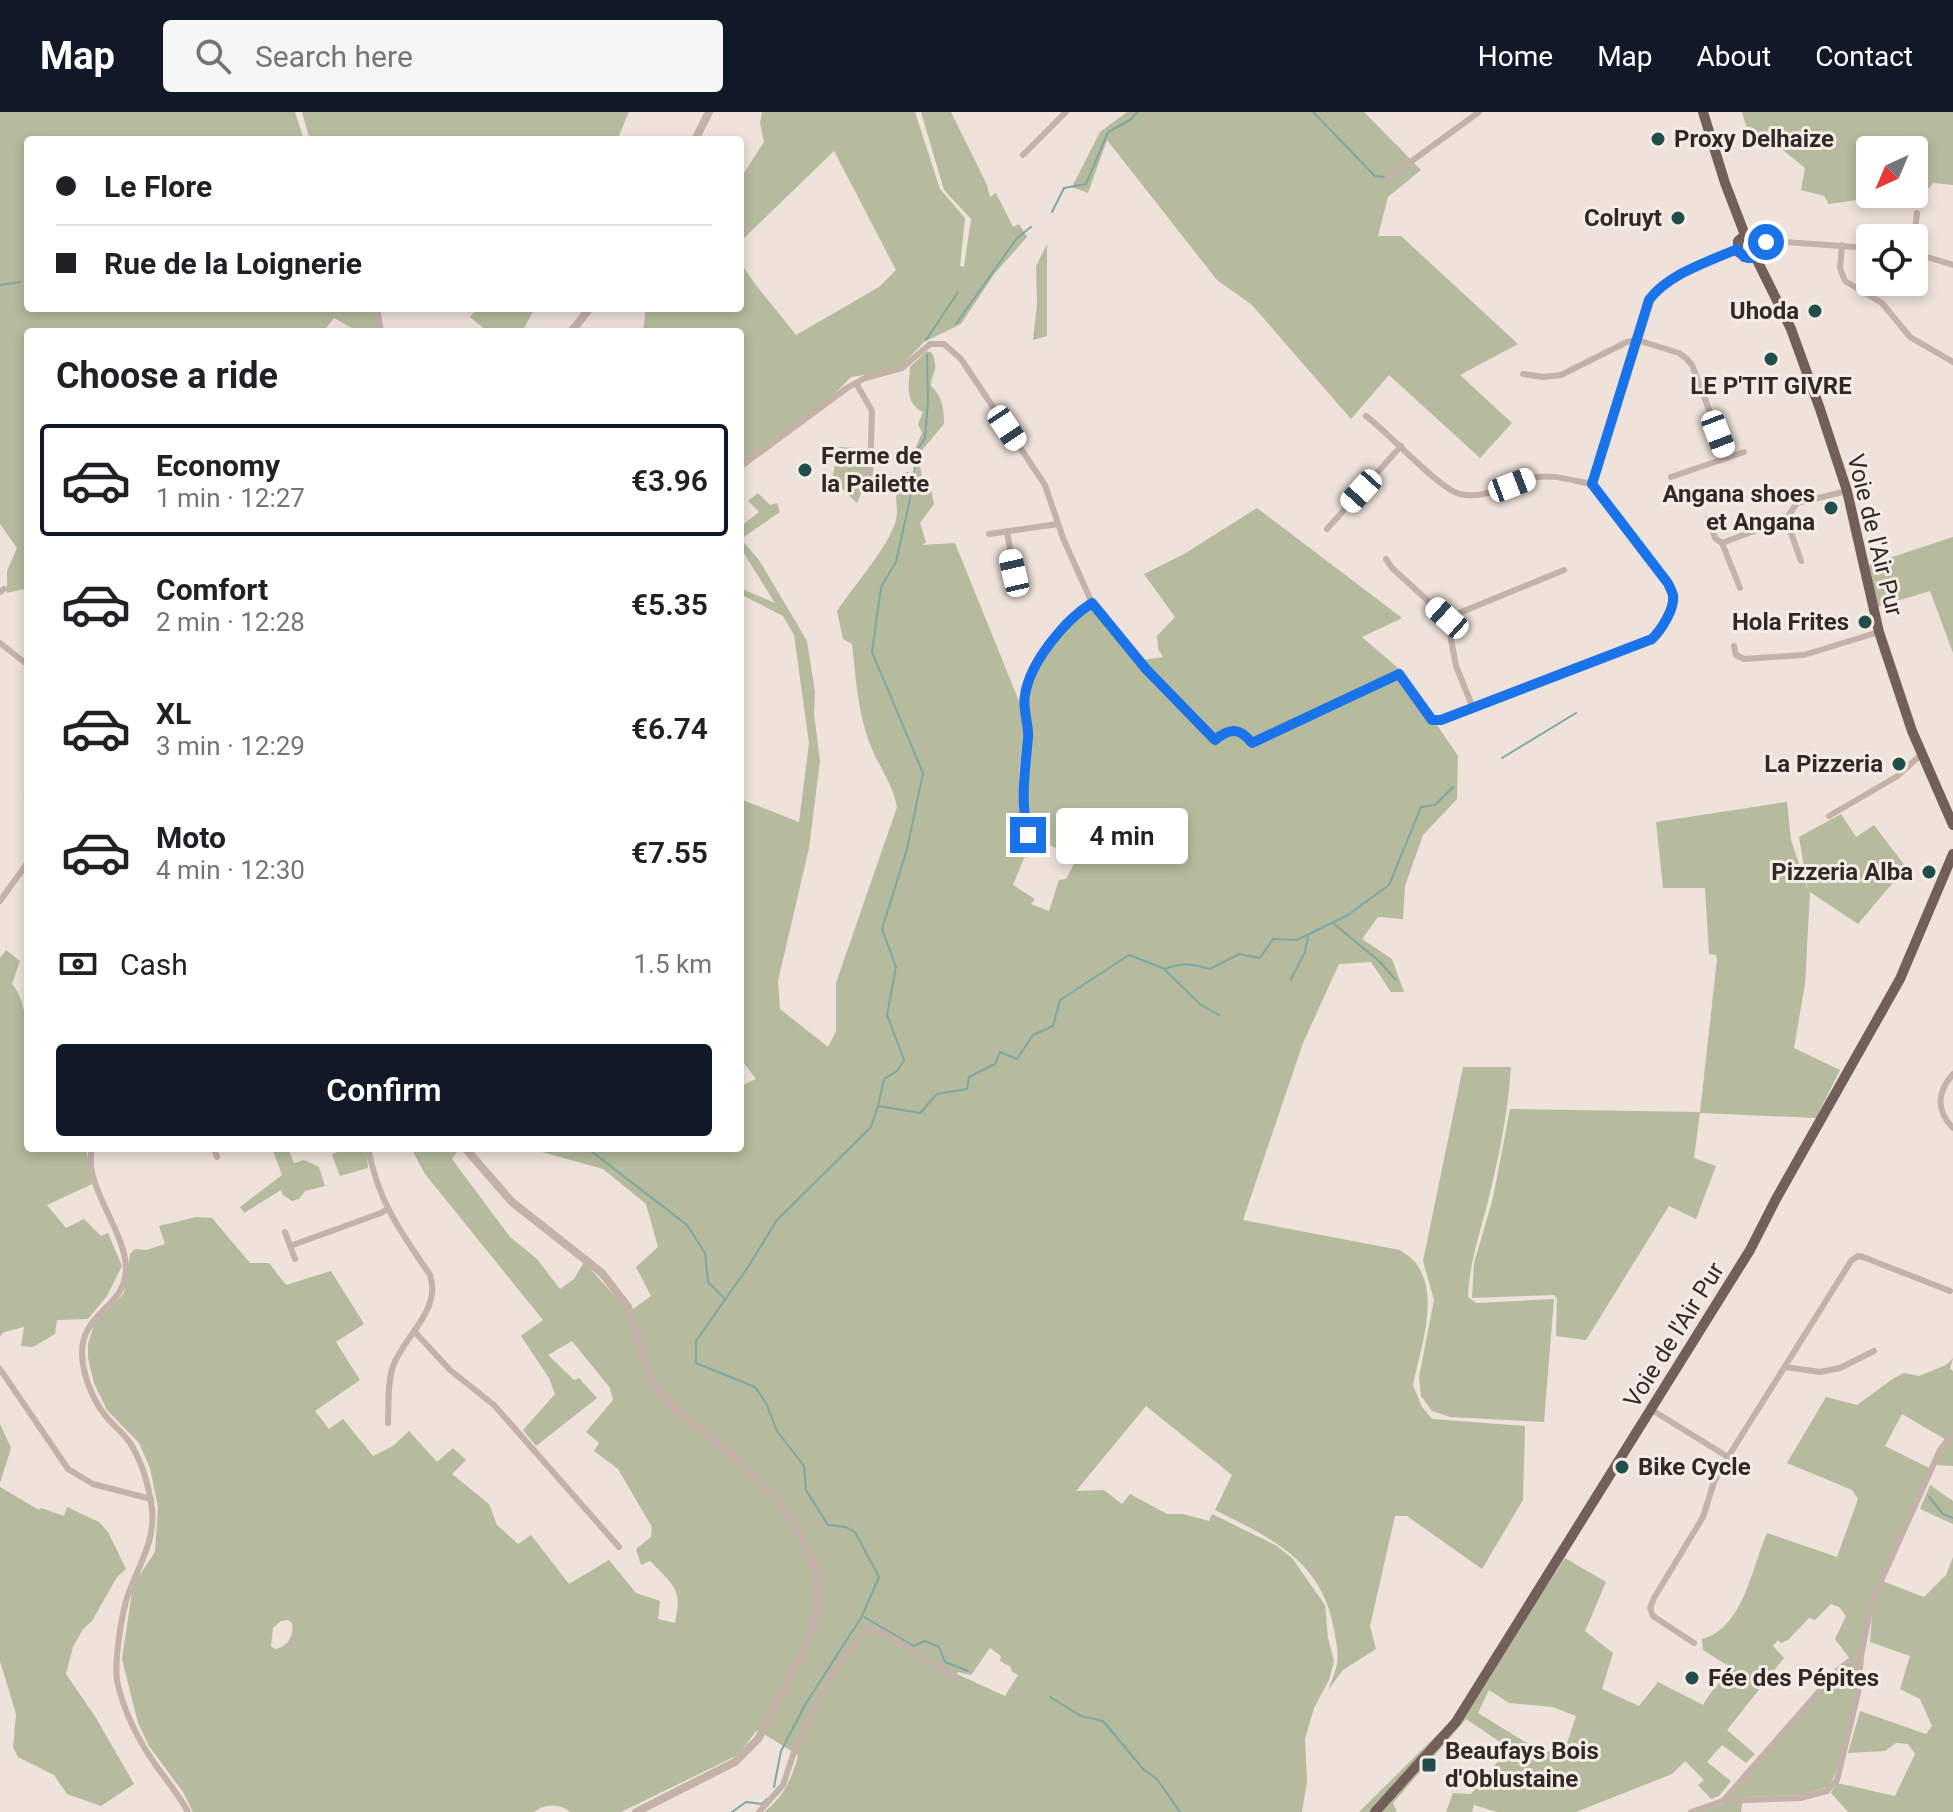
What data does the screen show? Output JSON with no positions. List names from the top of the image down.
{
  "streets": {
    "main road": ["Voie de l'Air Pur"]
  },
  "places": {
    "other": [
      "Proxy Delhaize",
      "Colruyt",
      "Uhoda",
      "LE P'TIT GIVRE",
      "Ferme de la Pailette",
      "Angana shoes et Angana",
      "Hola Frites",
      "La Pizzeria",
      "Pizzeria Alba",
      "Bike Cycle",
      "Fée des Pépites"
    ],
    "transit": ["Beaufays Bois d'Oblustaine"]
  },
  "north": "bottom left",
  "page": {
    "header": "Map",
    "search": "Search here",
    "nav": [
      "Home",
      "Map",
      "About",
      "Contact"
    ],
    "banner": ["Le Flore", "Rue de la Loignerie"],
    "heading": "Choose a ride",
    "list": [
      {
        "name": "Economy",
        "note": "1 min · 12:27",
        "value": "€3.96"
      },
      {
        "name": "Comfort",
        "note": "2 min · 12:28",
        "value": "€5.35"
      },
      {
        "name": "XL",
        "note": "3 min · 12:29",
        "value": "€6.74"
      },
      {
        "name": "Moto",
        "note": "4 min · 12:30",
        "value": "€7.55"
      }
    ],
    "bubble": "4 min",
    "pay": ["Cash", "1.5 km"],
    "buttons": "Confirm"
  }
}
